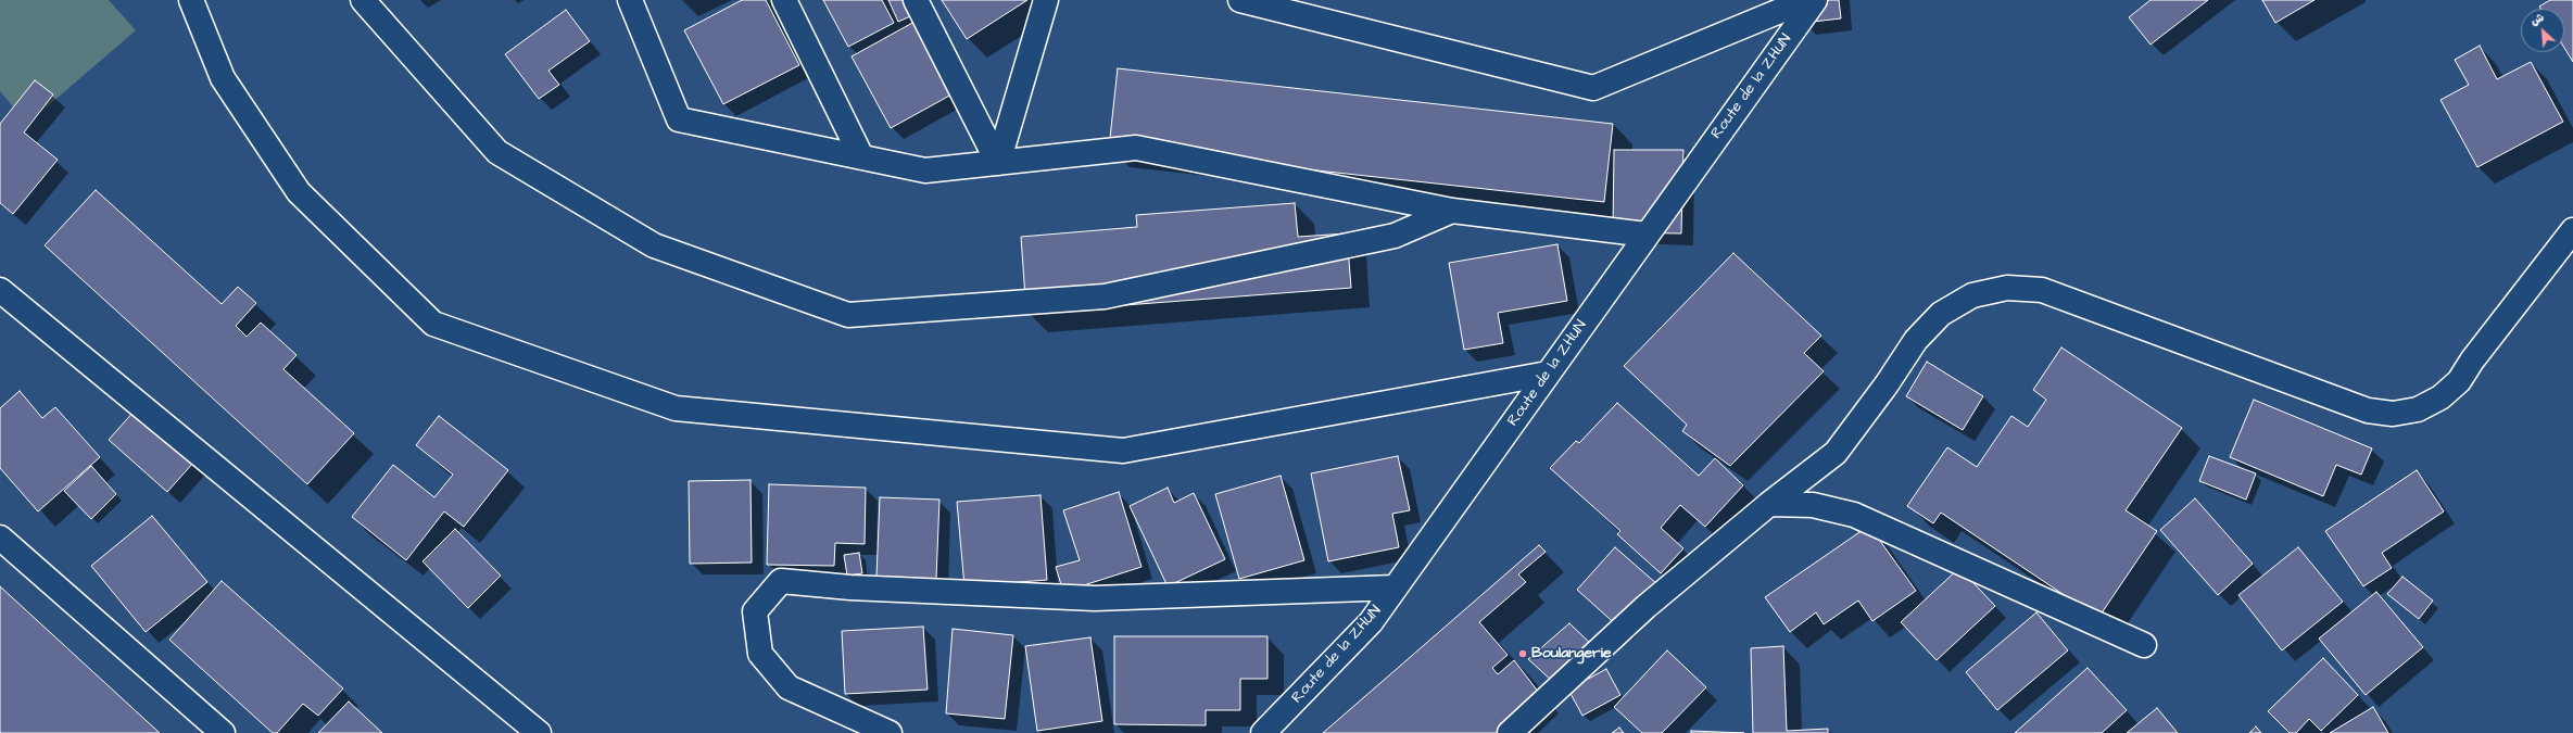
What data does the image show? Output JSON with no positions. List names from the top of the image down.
{
  "streets": {
    "street": ["Route de la ZHUN"]
  },
  "places": ["Boulangerie"],
  "north": "top left"
}
